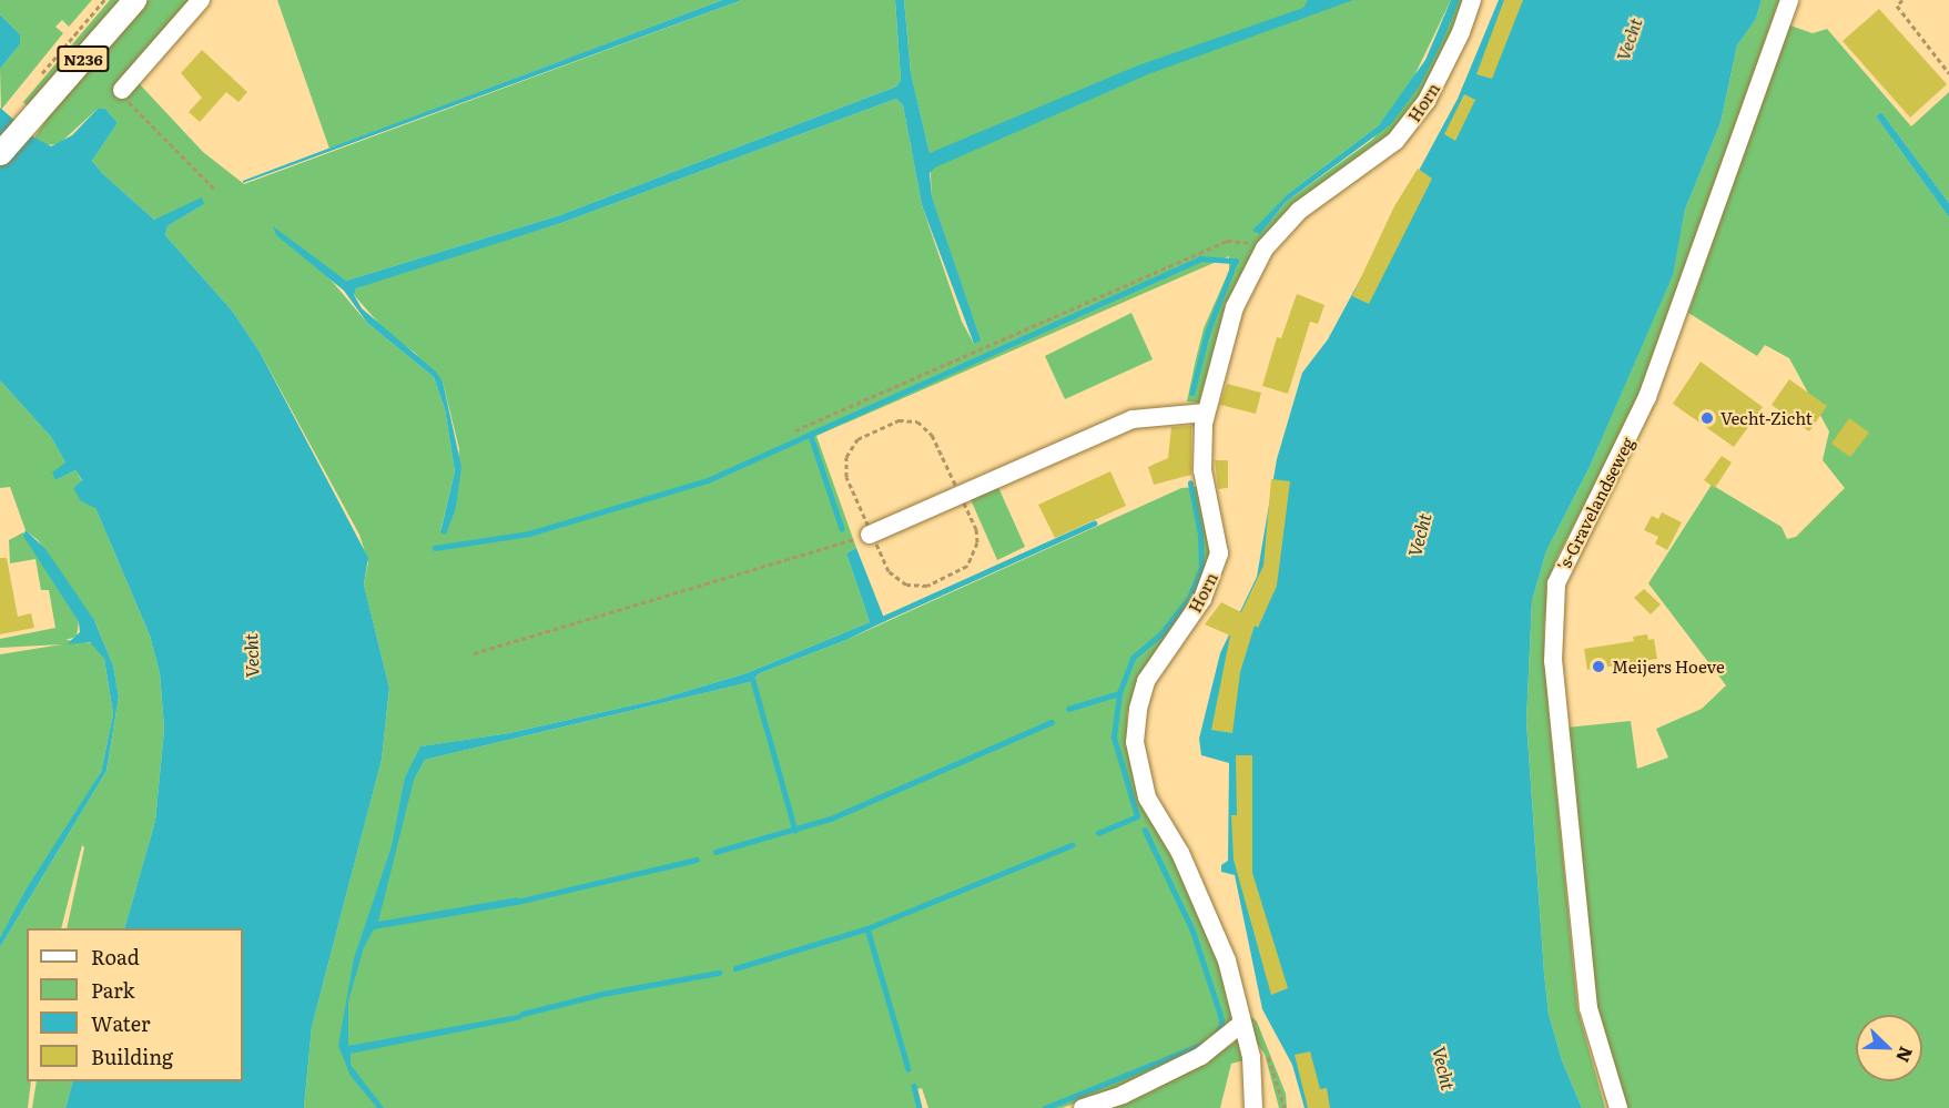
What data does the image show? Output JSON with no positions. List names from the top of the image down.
{
  "streets": {
    "main road": ["N236"],
    "street": ["Horn", "'s-Gravelandseweg"]
  },
  "water": ["Vecht"],
  "places": ["Vecht-Zicht", "Meijers Hoeve"],
  "legend": [
    "Road",
    "Park",
    "Water",
    "Building"
  ],
  "north": "bottom right"
}
